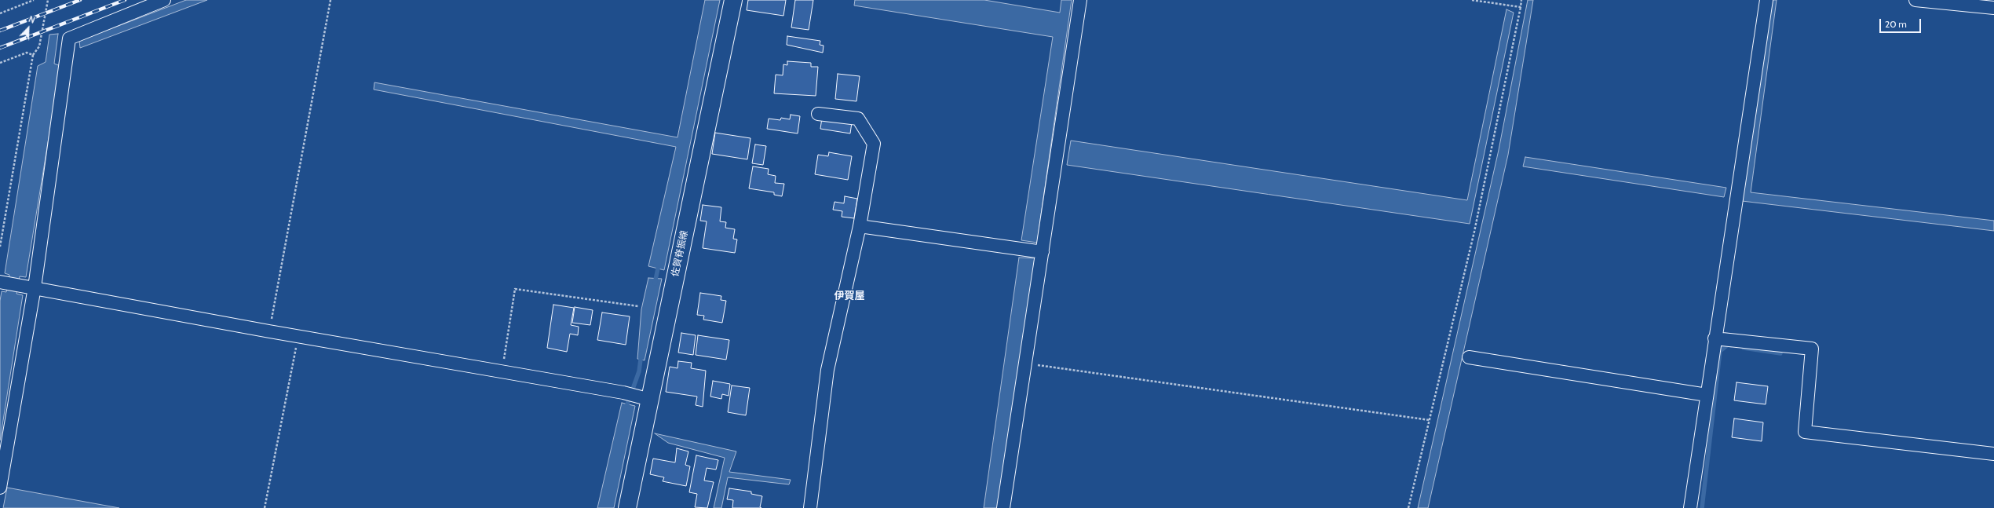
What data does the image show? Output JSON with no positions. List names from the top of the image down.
{
  "streets": {
    "main road": ["佐賀脊振線"]
  },
  "districts": ["伊賀屋"],
  "scale_bar": "20 m",
  "north": "top right"
}
